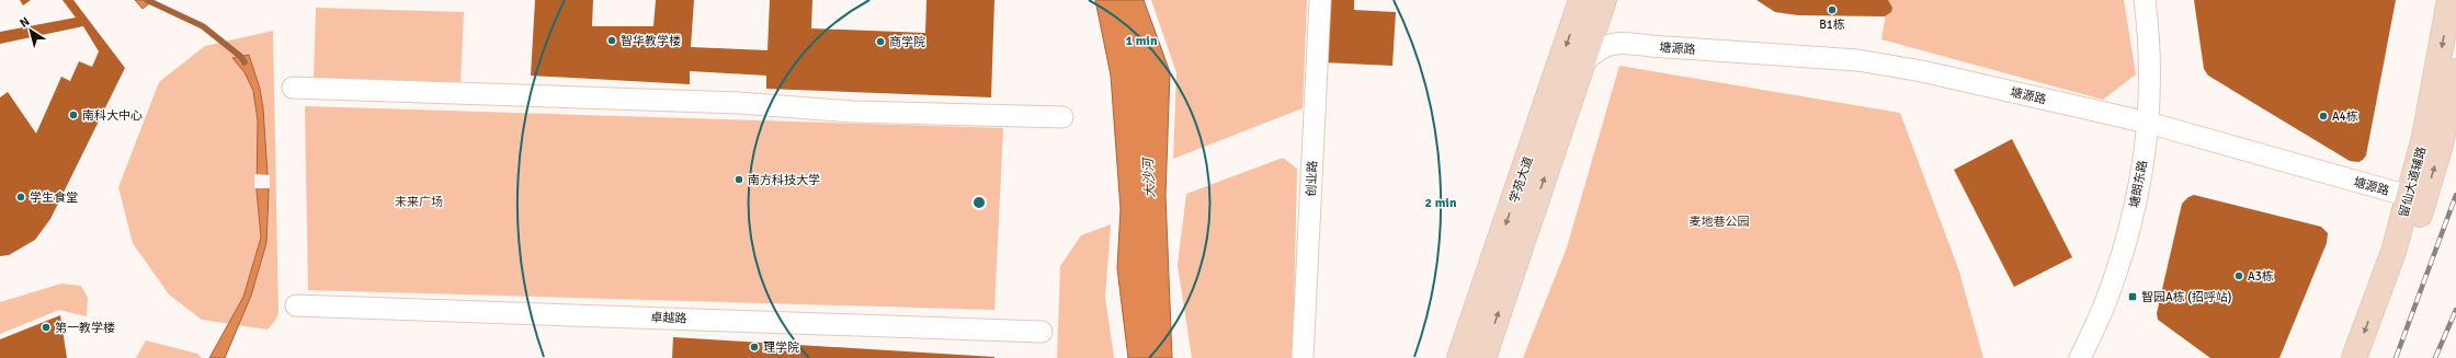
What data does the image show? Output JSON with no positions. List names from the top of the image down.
{
  "streets": {
    "main road": ["学苑大道", "留仙大道辅路"],
    "street": [
      "塘源路",
      "创业路",
      "塘朗东路",
      "卓越路"
    ]
  },
  "crossings": [
    ["塘源路", "学苑大道"],
    ["塘源路", "留仙大道辅路"],
    ["塘源路", "塘朗东路"]
  ],
  "water": ["大沙河"],
  "parks": ["未来广场", "麦地巷公园"],
  "places": {
    "other": [
      "B1栋",
      "智华教学楼",
      "商学院",
      "南科大中心",
      "A4栋",
      "南方科技大学",
      "学生食堂",
      "A3栋",
      "第一教学楼",
      "理学院"
    ],
    "transit": ["智园A栋 (招呼站)"]
  },
  "north": "top left",
  "rings": ["1 min", "2 min"]
}
